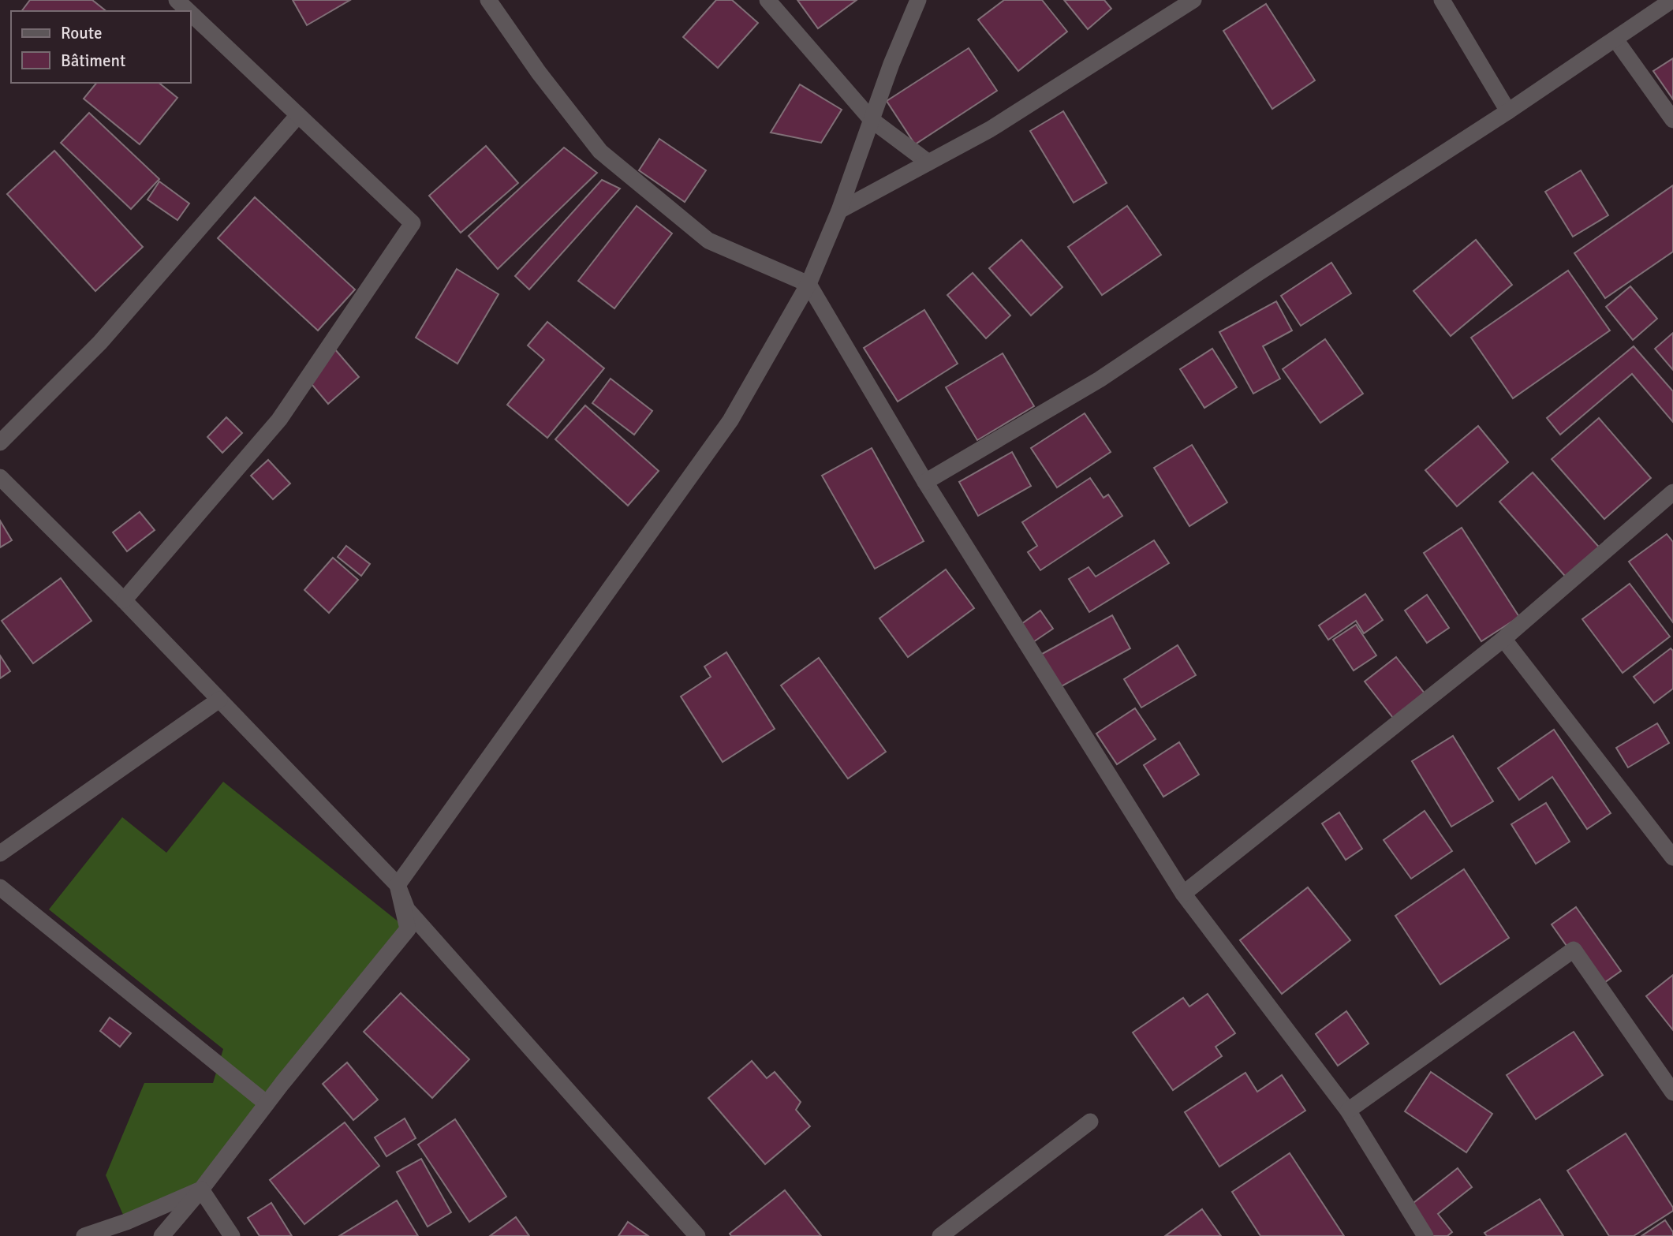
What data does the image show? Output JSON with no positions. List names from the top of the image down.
{
  "legend": ["Route", "Bâtiment"]
}
